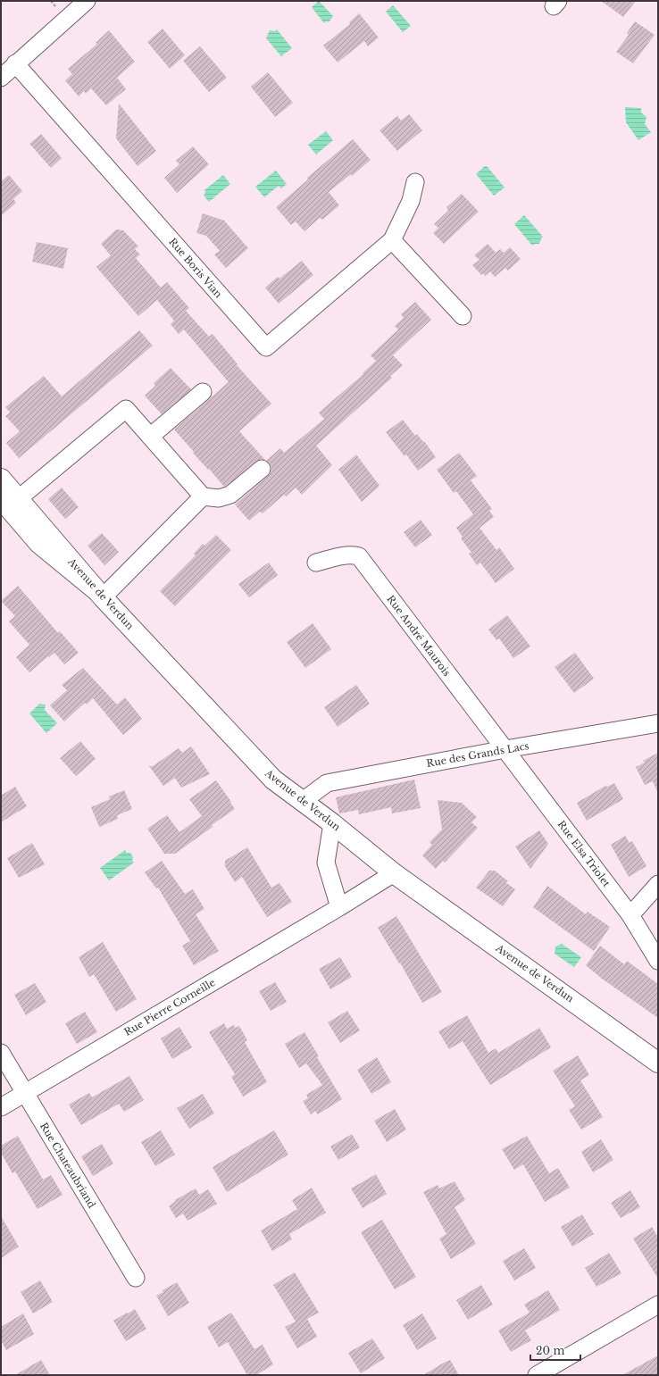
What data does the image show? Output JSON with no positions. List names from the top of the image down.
{
  "streets": {
    "main road": ["Avenue de Verdun"],
    "street": [
      "Rue Boris Vian",
      "Rue André Maurois",
      "Rue des Grands Lacs",
      "Rue Elsa Triolet",
      "Rue Pierre Corneille",
      "Rue Chateaubriand"
    ]
  },
  "crossings": [
    ["Avenue de Verdun", "Rue des Grands Lacs"],
    ["Avenue de Verdun", "Rue Pierre Corneille"],
    ["Rue André Maurois", "Rue des Grands Lacs"],
    ["Rue André Maurois", "Rue Elsa Triolet"],
    ["Rue des Grands Lacs", "Rue Elsa Triolet"],
    ["Rue Pierre Corneille", "Rue Chateaubriand"]
  ],
  "scale_bar": "20 m"
}
